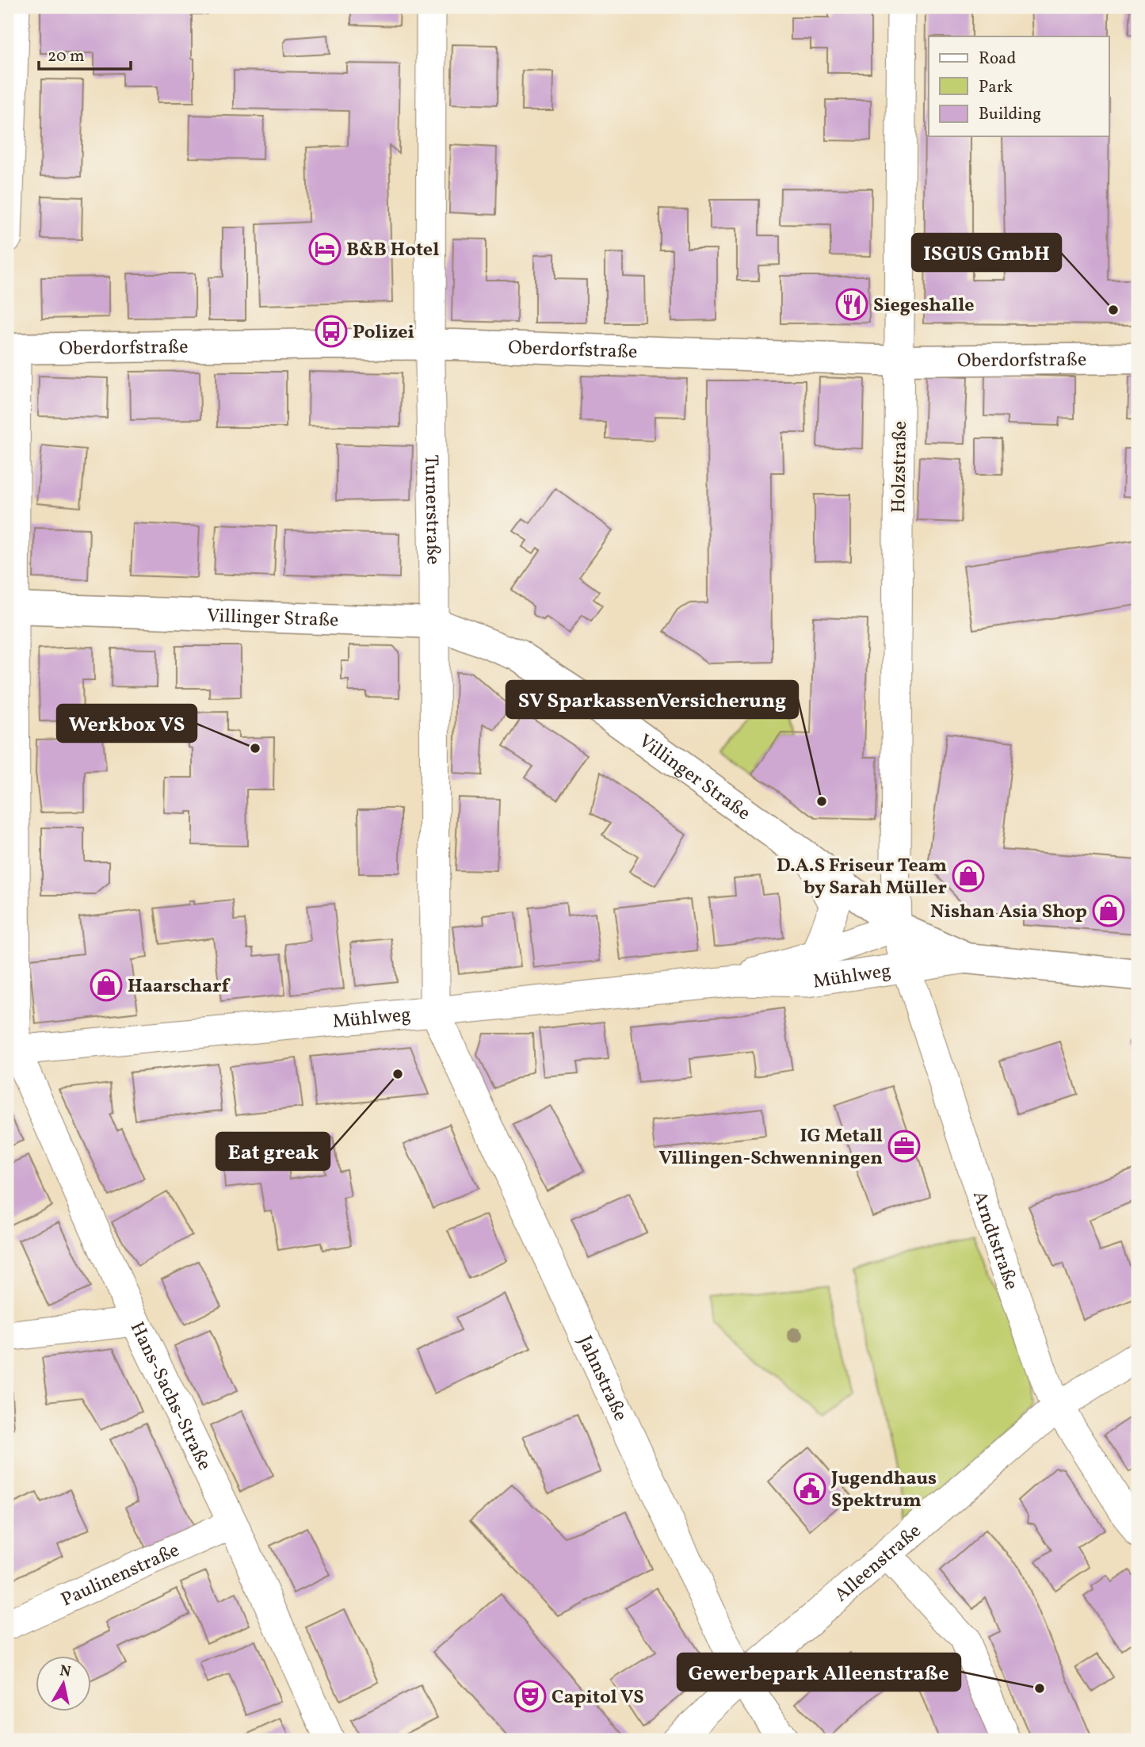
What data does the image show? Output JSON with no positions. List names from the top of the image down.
{
  "streets": {
    "main road": ["Oberdorfstraße", "Villinger Straße"],
    "street": [
      "Holzstraße",
      "Turnerstraße",
      "Mühlweg",
      "Arndtstraße",
      "Jahnstraße",
      "Hans-Sachs-Straße",
      "Alleenstraße",
      "Paulinenstraße"
    ]
  },
  "crossings": [
    ["Oberdorfstraße", "Holzstraße"],
    ["Oberdorfstraße", "Turnerstraße"],
    ["Holzstraße", "Villinger Straße"],
    ["Holzstraße", "Mühlweg"],
    ["Holzstraße", "Arndtstraße"],
    ["Turnerstraße", "Villinger Straße"],
    ["Turnerstraße", "Mühlweg"],
    ["Turnerstraße", "Jahnstraße"],
    ["Villinger Straße", "Mühlweg"],
    ["Villinger Straße", "Arndtstraße"],
    ["Mühlweg", "Arndtstraße"],
    ["Mühlweg", "Jahnstraße"],
    ["Mühlweg", "Hans-Sachs-Straße"],
    ["Arndtstraße", "Alleenstraße"],
    ["Jahnstraße", "Alleenstraße"],
    ["Hans-Sachs-Straße", "Paulinenstraße"]
  ],
  "places": {
    "hotel": ["B&B Hotel"],
    "restaurant": ["Siegeshalle"],
    "other": [
      "ISGUS GmbH",
      "Werkbox VS",
      "SV SparkassenVersicherung",
      "Eat greak",
      "Gewerbepark Alleenstraße"
    ],
    "bus stop": ["Polizei"],
    "shop": ["D.A.S Friseur Team by Sarah Müller", "Nishan Asia Shop", "Haarscharf"],
    "office": ["IG Metall Villingen-Schwenningen"],
    "public building": ["Jugendhaus Spektrum"],
    "theatre": ["Capitol VS"]
  },
  "legend": ["Road", "Park", "Building"],
  "scale_bar": "20 m",
  "north": "top"
}
